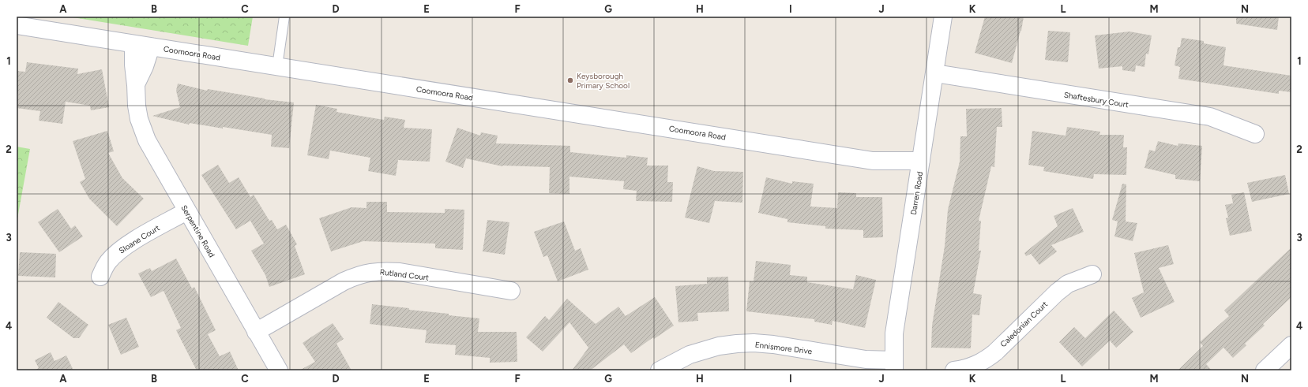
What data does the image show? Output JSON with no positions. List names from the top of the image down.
{
  "streets": {
    "street": [
      "Coomoora Road",
      "Shaftesbury Court",
      "Darren Road",
      "Serpentine Road",
      "Sloane Court",
      "Rutland Court",
      "Caledonian Court",
      "Ennismore Drive"
    ]
  },
  "crossings": [
    ["Coomoora Road", "Darren Road"],
    ["Coomoora Road", "Serpentine Road"],
    ["Shaftesbury Court", "Darren Road"],
    ["Darren Road", "Ennismore Drive"],
    ["Serpentine Road", "Sloane Court"],
    ["Serpentine Road", "Rutland Court"]
  ],
  "places": ["Keysborough Primary School"],
  "grid": {
    "columns": [
      "A",
      "B",
      "C",
      "D",
      "E",
      "F",
      "G",
      "H",
      "I",
      "J",
      "K",
      "L",
      "M",
      "N"
    ],
    "rows": [
      "1",
      "2",
      "3",
      "4"
    ]
  }
}
